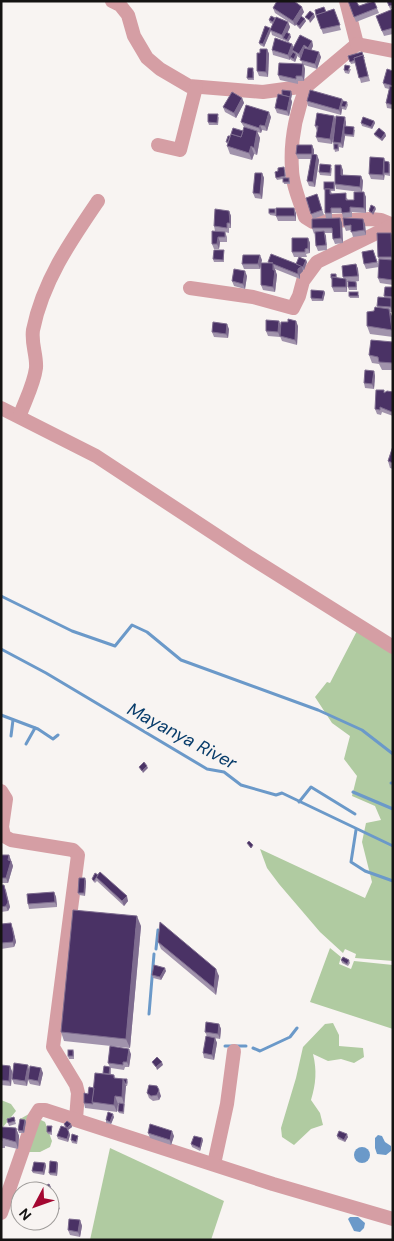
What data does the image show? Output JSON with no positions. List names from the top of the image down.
{
  "water": ["Mayanya River"],
  "north": "bottom left"
}
